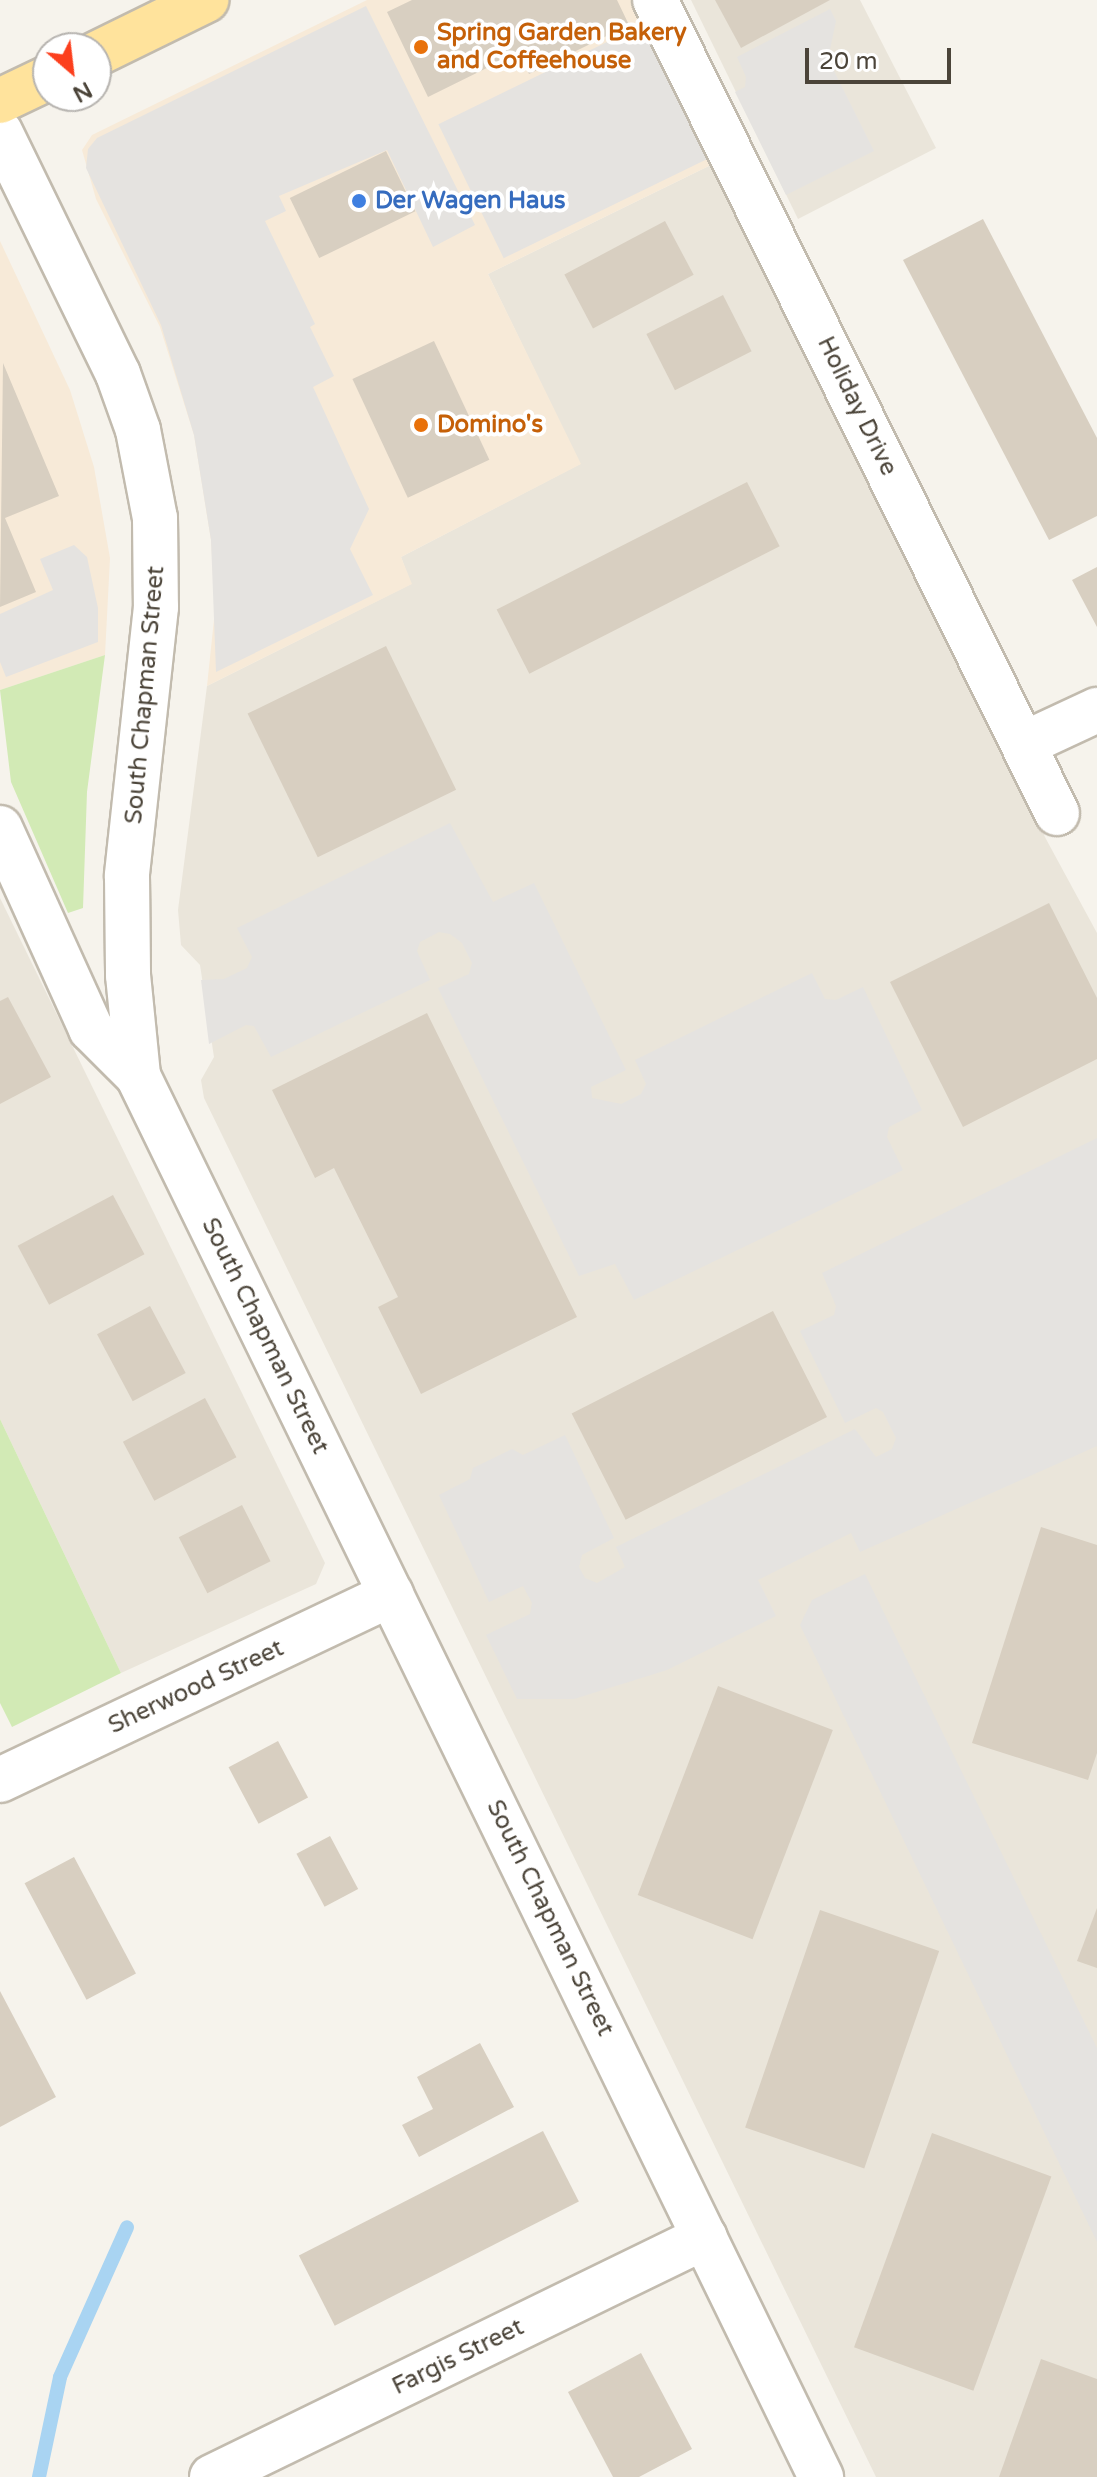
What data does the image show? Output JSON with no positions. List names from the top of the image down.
{
  "streets": {
    "street": [
      "Holiday Drive",
      "South Chapman Street",
      "Sherwood Street",
      "Fargis Street"
    ]
  },
  "crossings": [
    ["South Chapman Street", "Sherwood Street"],
    ["South Chapman Street", "Fargis Street"]
  ],
  "places": ["Spring Garden Bakery and Coffeehouse", "Der Wagen Haus", "Domino's"],
  "scale_bar": "20 m",
  "north": "bottom right"
}
